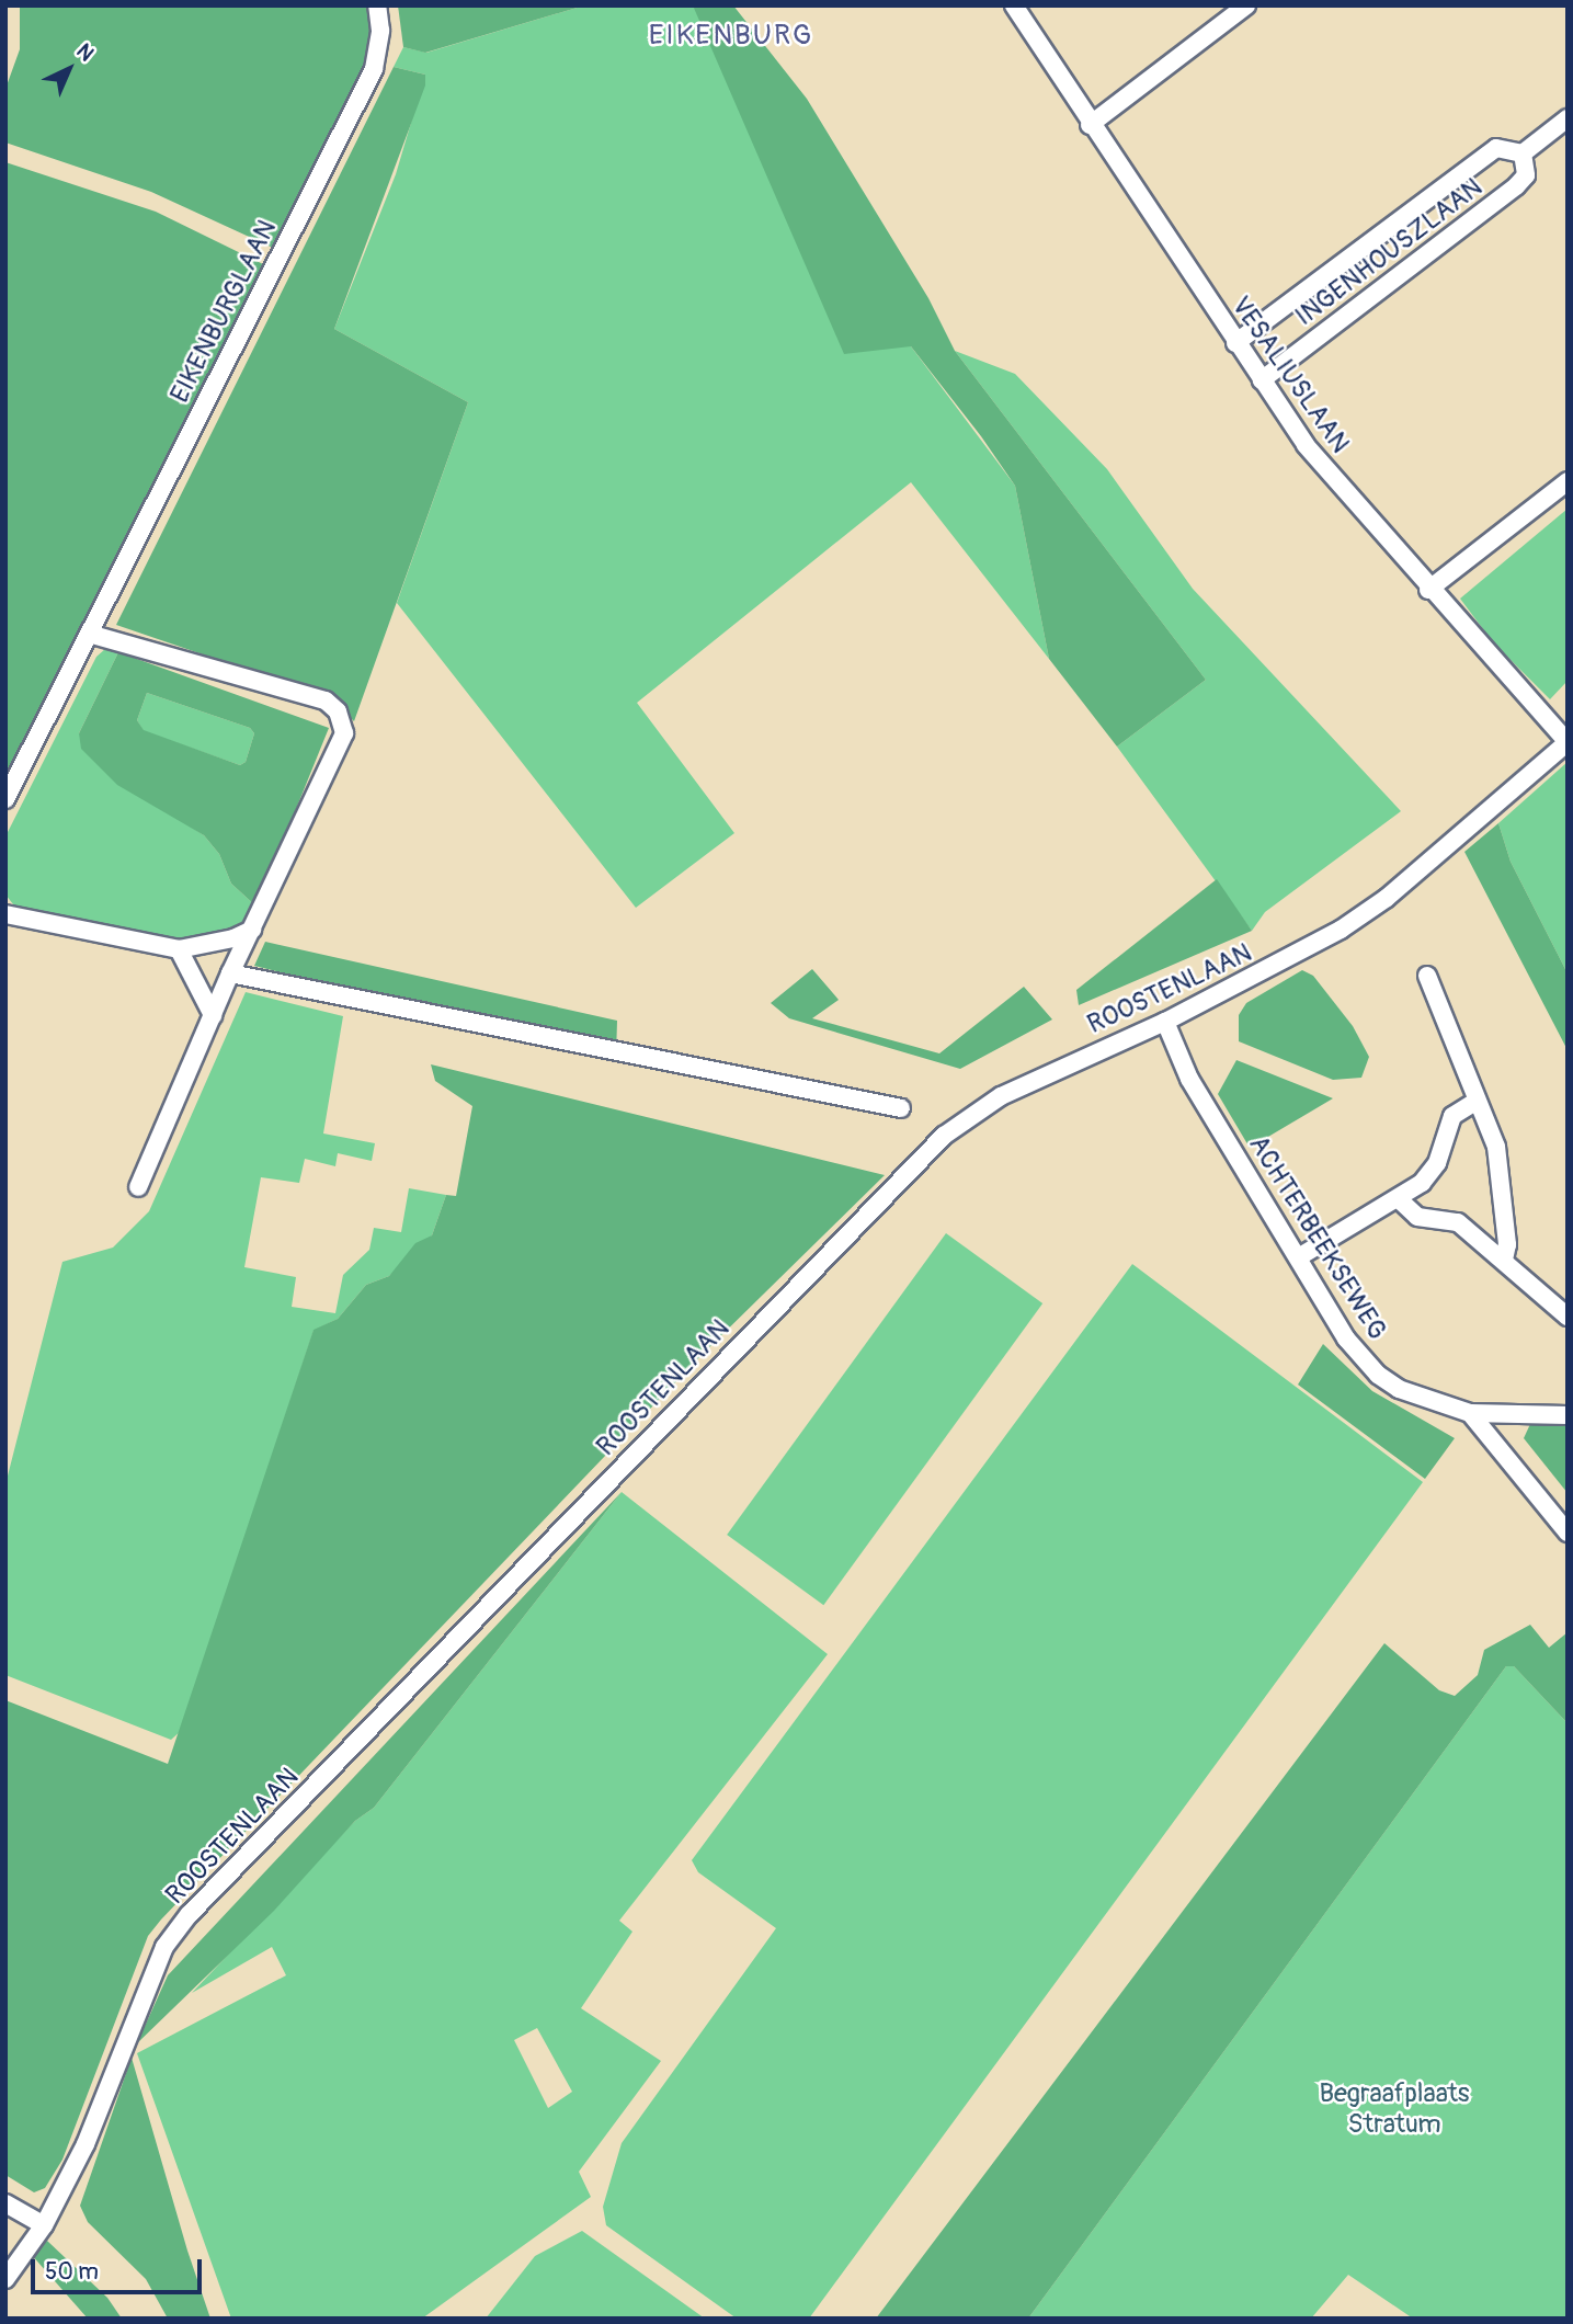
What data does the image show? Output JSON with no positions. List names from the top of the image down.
{
  "streets": {
    "street": [
      "INGENHOUSZLAAN",
      "EIKENBURGLAAN",
      "VESALIUSLAAN",
      "ROOSTENLAAN",
      "ACHTERBEEKSEWEG"
    ]
  },
  "crossings": [
    ["INGENHOUSZLAAN", "VESALIUSLAAN"],
    ["VESALIUSLAAN", "ROOSTENLAAN"],
    ["ROOSTENLAAN", "ACHTERBEEKSEWEG"]
  ],
  "districts": ["EIKENBURG"],
  "parks": ["Begraafplaats Stratum"],
  "scale_bar": "50 m",
  "north": "top right"
}
